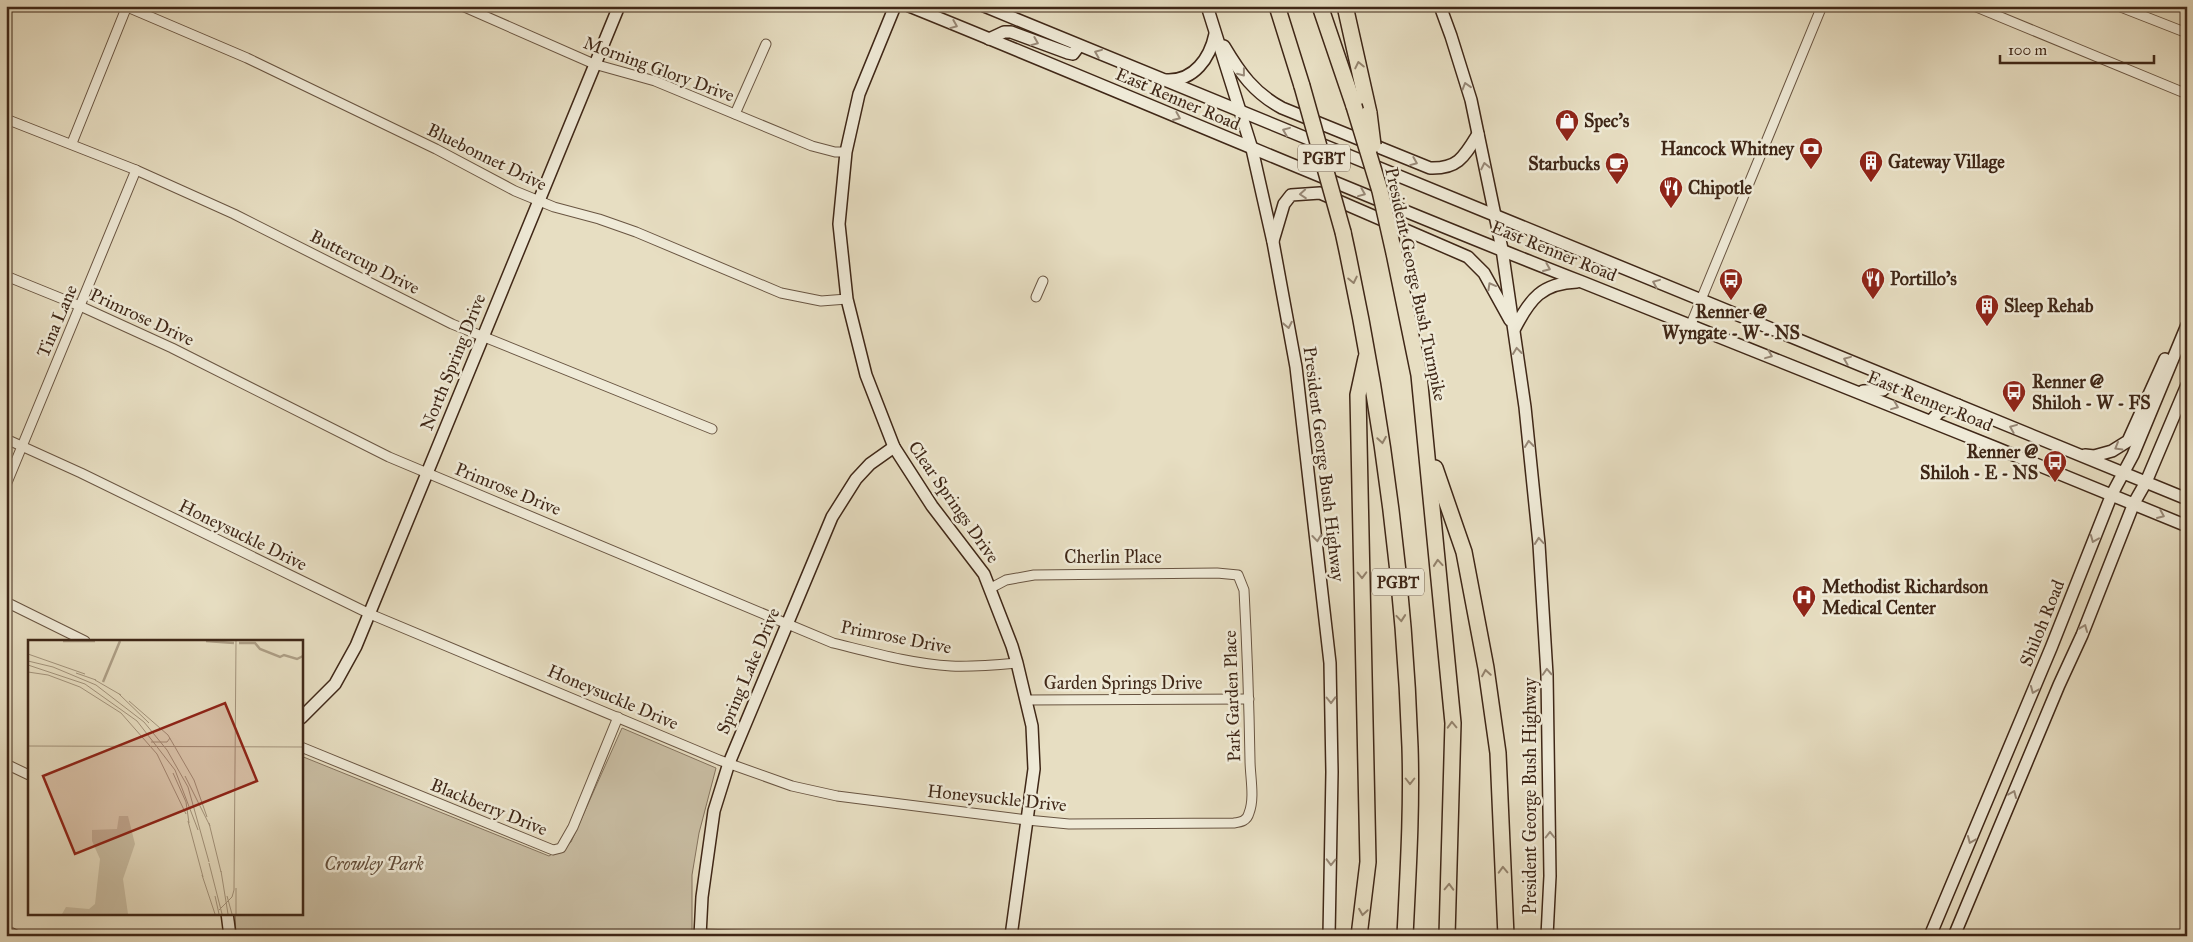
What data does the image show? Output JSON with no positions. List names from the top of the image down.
{
  "streets": {
    "highway": ["PGBT", "President George Bush Turnpike"],
    "main road": [
      "East Renner Road",
      "North Spring Drive",
      "President George Bush Highway",
      "Clear Springs Drive",
      "Shiloh Road",
      "Spring Lake Drive"
    ],
    "street": [
      "Morning Glory Drive",
      "Bluebonnet Drive",
      "Buttercup Drive",
      "Primrose Drive",
      "Tina Lane",
      "Honeysuckle Drive",
      "Cherlin Place",
      "Garden Springs Drive",
      "Park Garden Place",
      "Blackberry Drive"
    ]
  },
  "crossings": [
    ["Morning Glory Drive", "North Spring Drive"],
    ["Morning Glory Drive", "Clear Springs Drive"],
    ["East Renner Road", "President George Bush Highway"],
    ["East Renner Road", "Shiloh Road"],
    ["Bluebonnet Drive", "North Spring Drive"],
    ["Bluebonnet Drive", "Clear Springs Drive"],
    ["Buttercup Drive", "Tina Lane"],
    ["Buttercup Drive", "North Spring Drive"],
    ["Primrose Drive", "Tina Lane"],
    ["Primrose Drive", "North Spring Drive"],
    ["Primrose Drive", "Clear Springs Drive"],
    ["Primrose Drive", "Spring Lake Drive"],
    ["Tina Lane", "Honeysuckle Drive"],
    ["North Spring Drive", "Honeysuckle Drive"],
    ["Clear Springs Drive", "Honeysuckle Drive"],
    ["Clear Springs Drive", "Cherlin Place"],
    ["Clear Springs Drive", "Spring Lake Drive"],
    ["Clear Springs Drive", "Garden Springs Drive"],
    ["Honeysuckle Drive", "Spring Lake Drive"],
    ["Honeysuckle Drive", "Park Garden Place"],
    ["Honeysuckle Drive", "Blackberry Drive"],
    ["Cherlin Place", "Park Garden Place"],
    ["Garden Springs Drive", "Park Garden Place"]
  ],
  "parks": ["Crowley Park"],
  "places": {
    "shop": ["Spec's"],
    "bank": ["Hancock Whitney"],
    "building": ["Gateway Village", "Sleep Rehab"],
    "cafe": ["Starbucks"],
    "restaurant": ["Chipotle", "Portillo's"],
    "bus stop": ["Renner @ Wyngate - W - NS", "Renner @ Shiloh - W - FS", "Renner @ Shiloh - E - NS"],
    "hospital": ["Methodist Richardson Medical Center"]
  },
  "scale_bar": "100 m"
}
